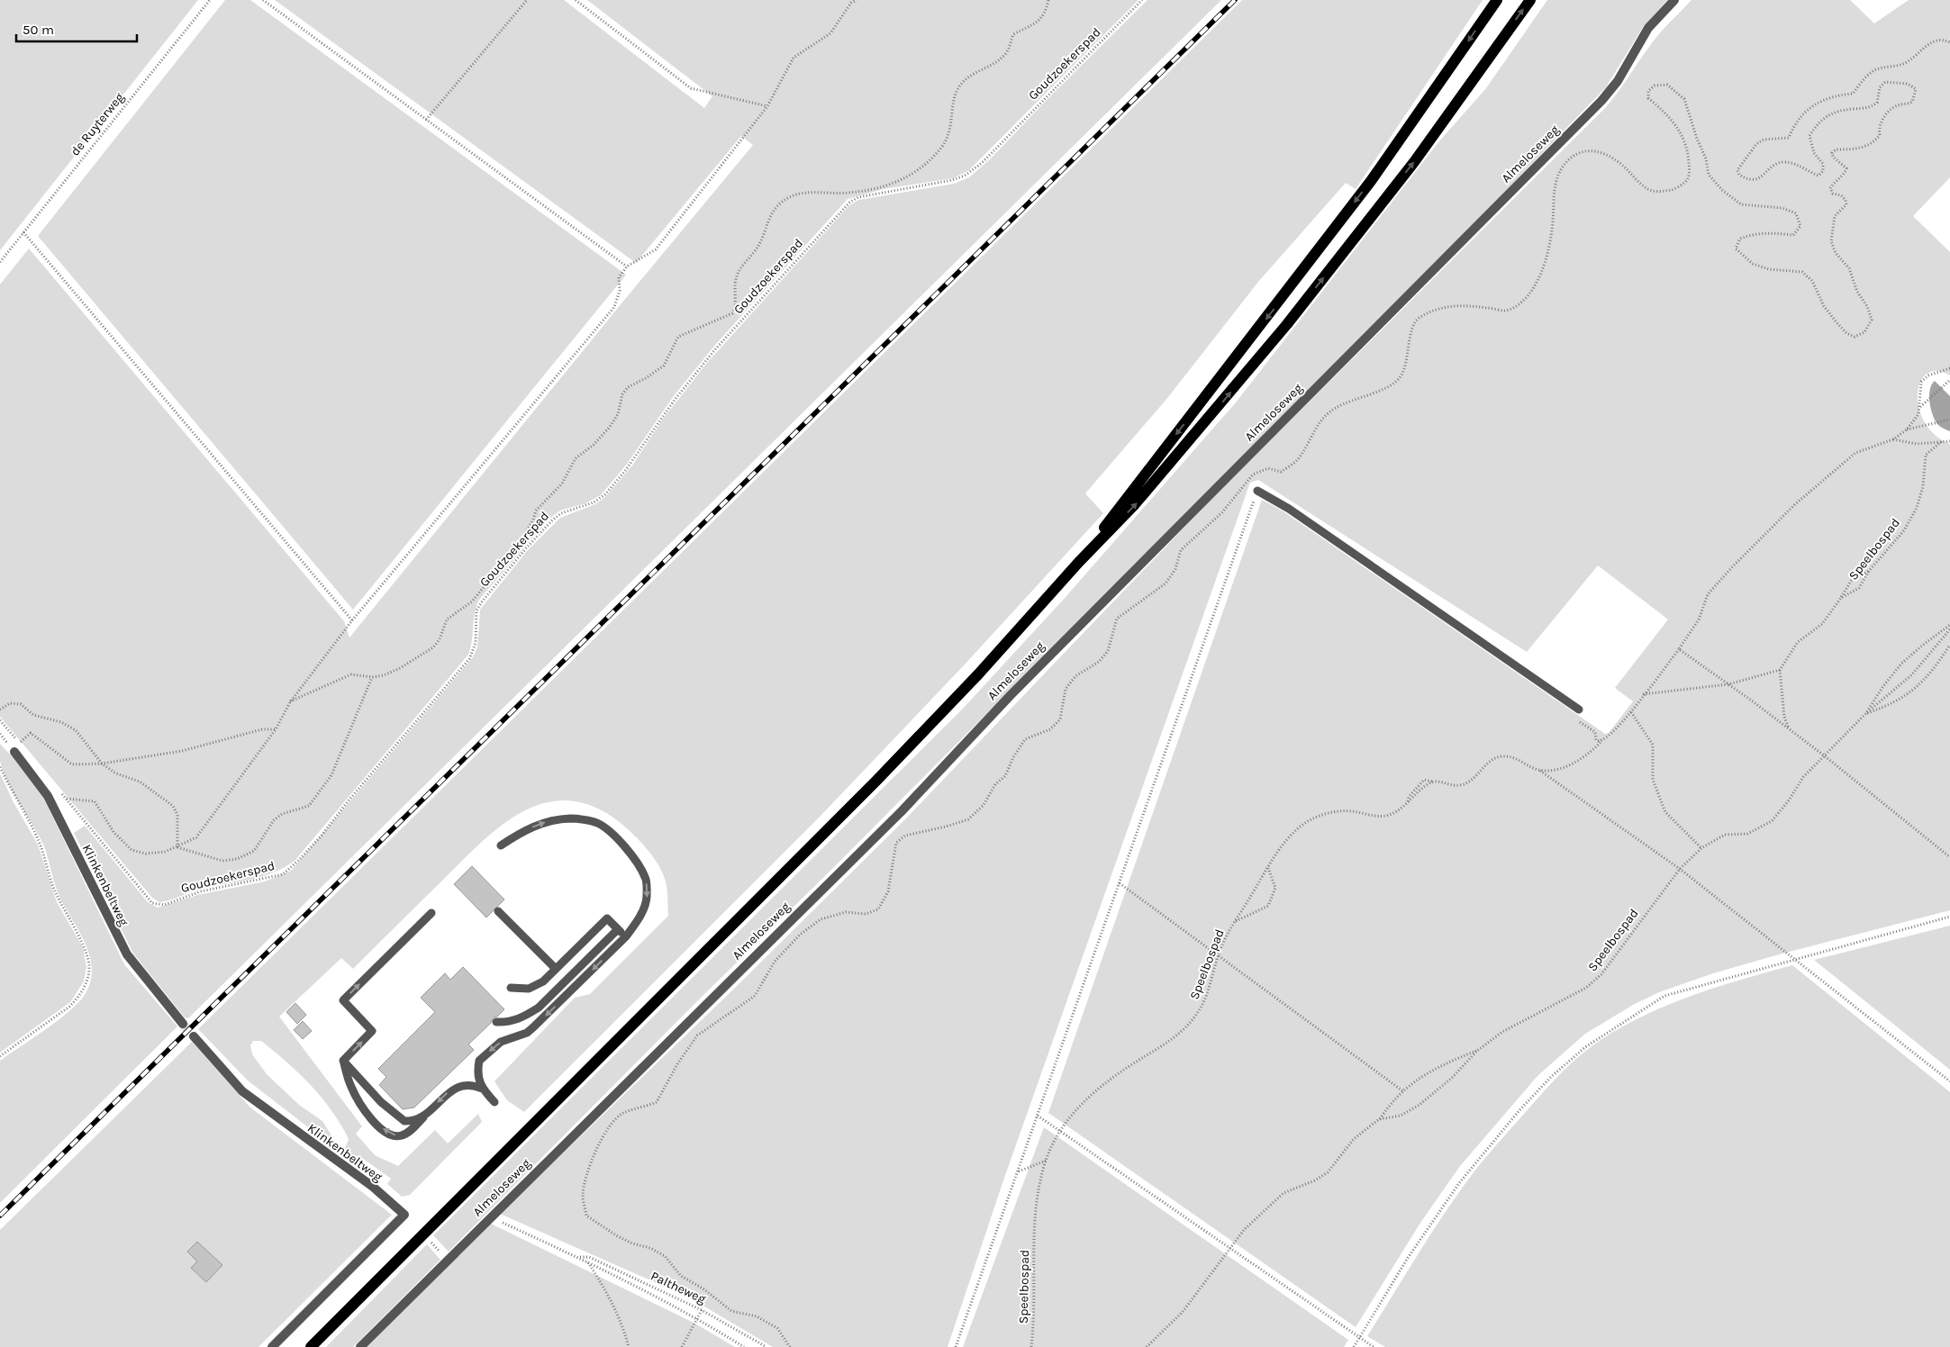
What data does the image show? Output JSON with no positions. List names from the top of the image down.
{
  "streets": {
    "main road": ["Almeloseweg"],
    "street": ["Klinkenbeltweg"],
    "path": [
      "Goudzoekerspad",
      "de Ruyterweg",
      "Speelbospad",
      "Paltheweg"
    ]
  },
  "crossings": [
    ["Almeloseweg", "Paltheweg"]
  ],
  "scale_bar": "50 m"
}
